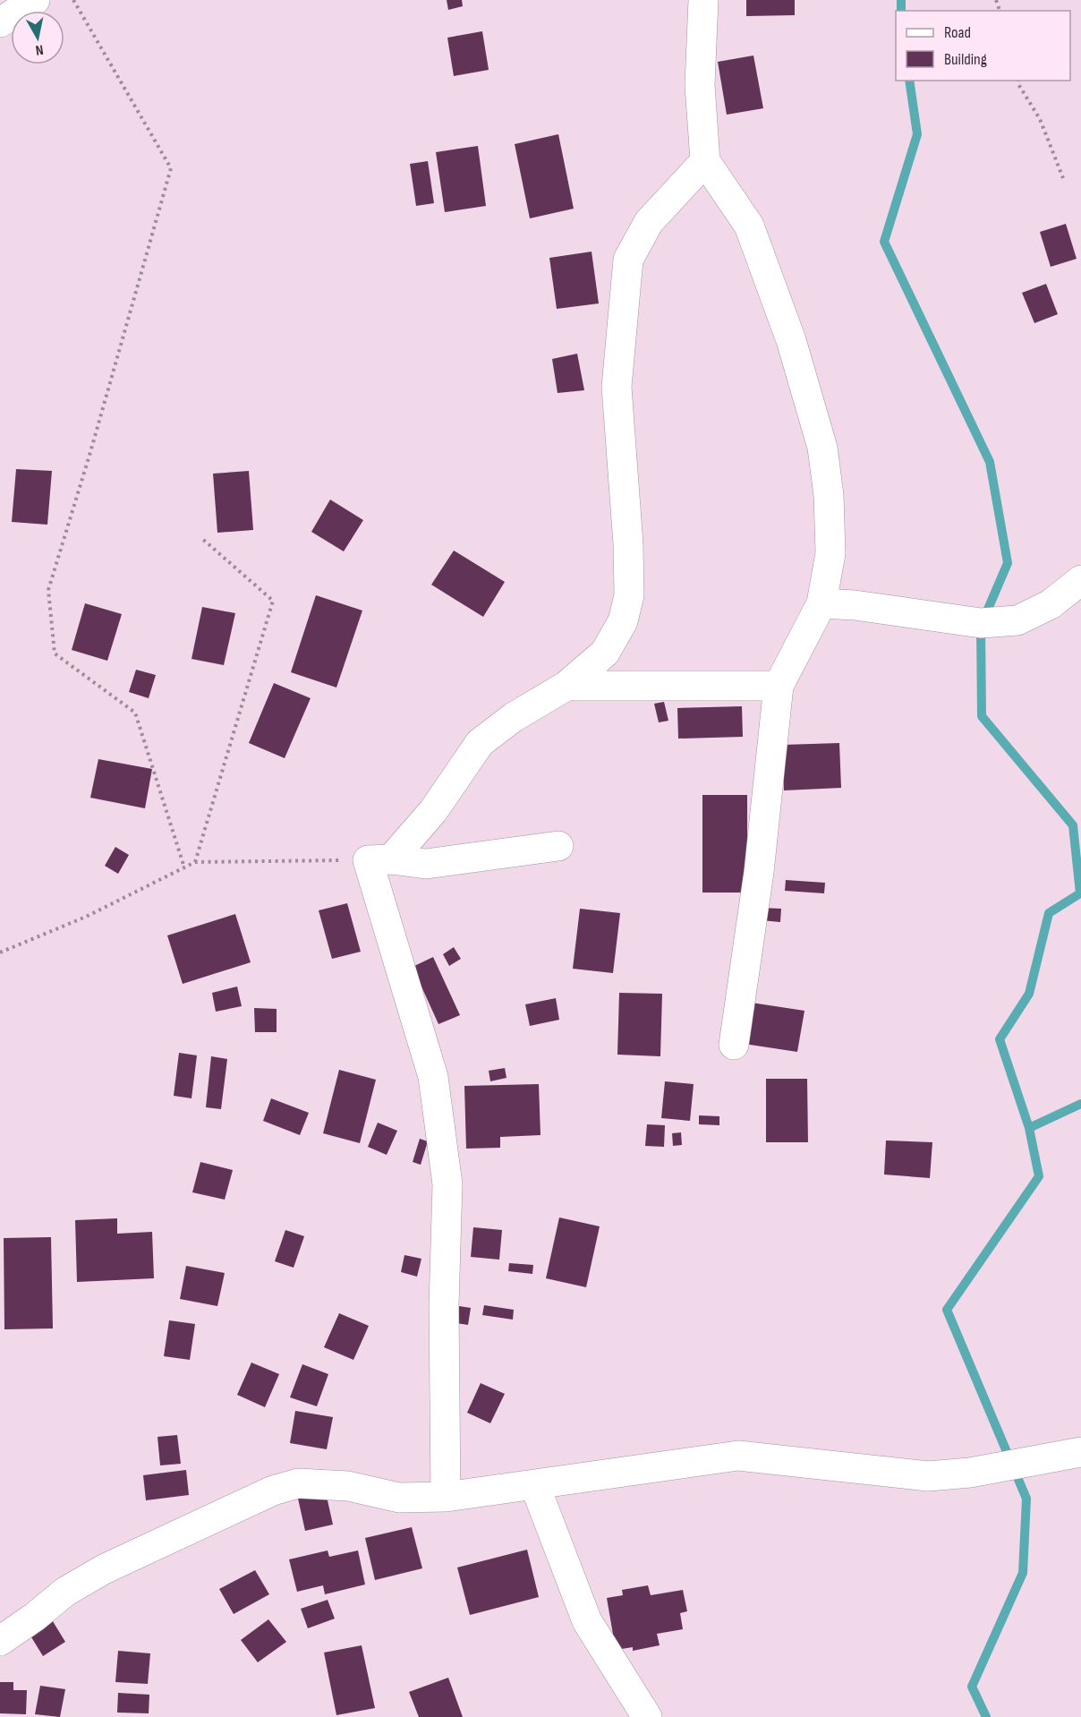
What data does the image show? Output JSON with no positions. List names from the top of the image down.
{
  "legend": ["Road", "Building"],
  "north": "bottom"
}
